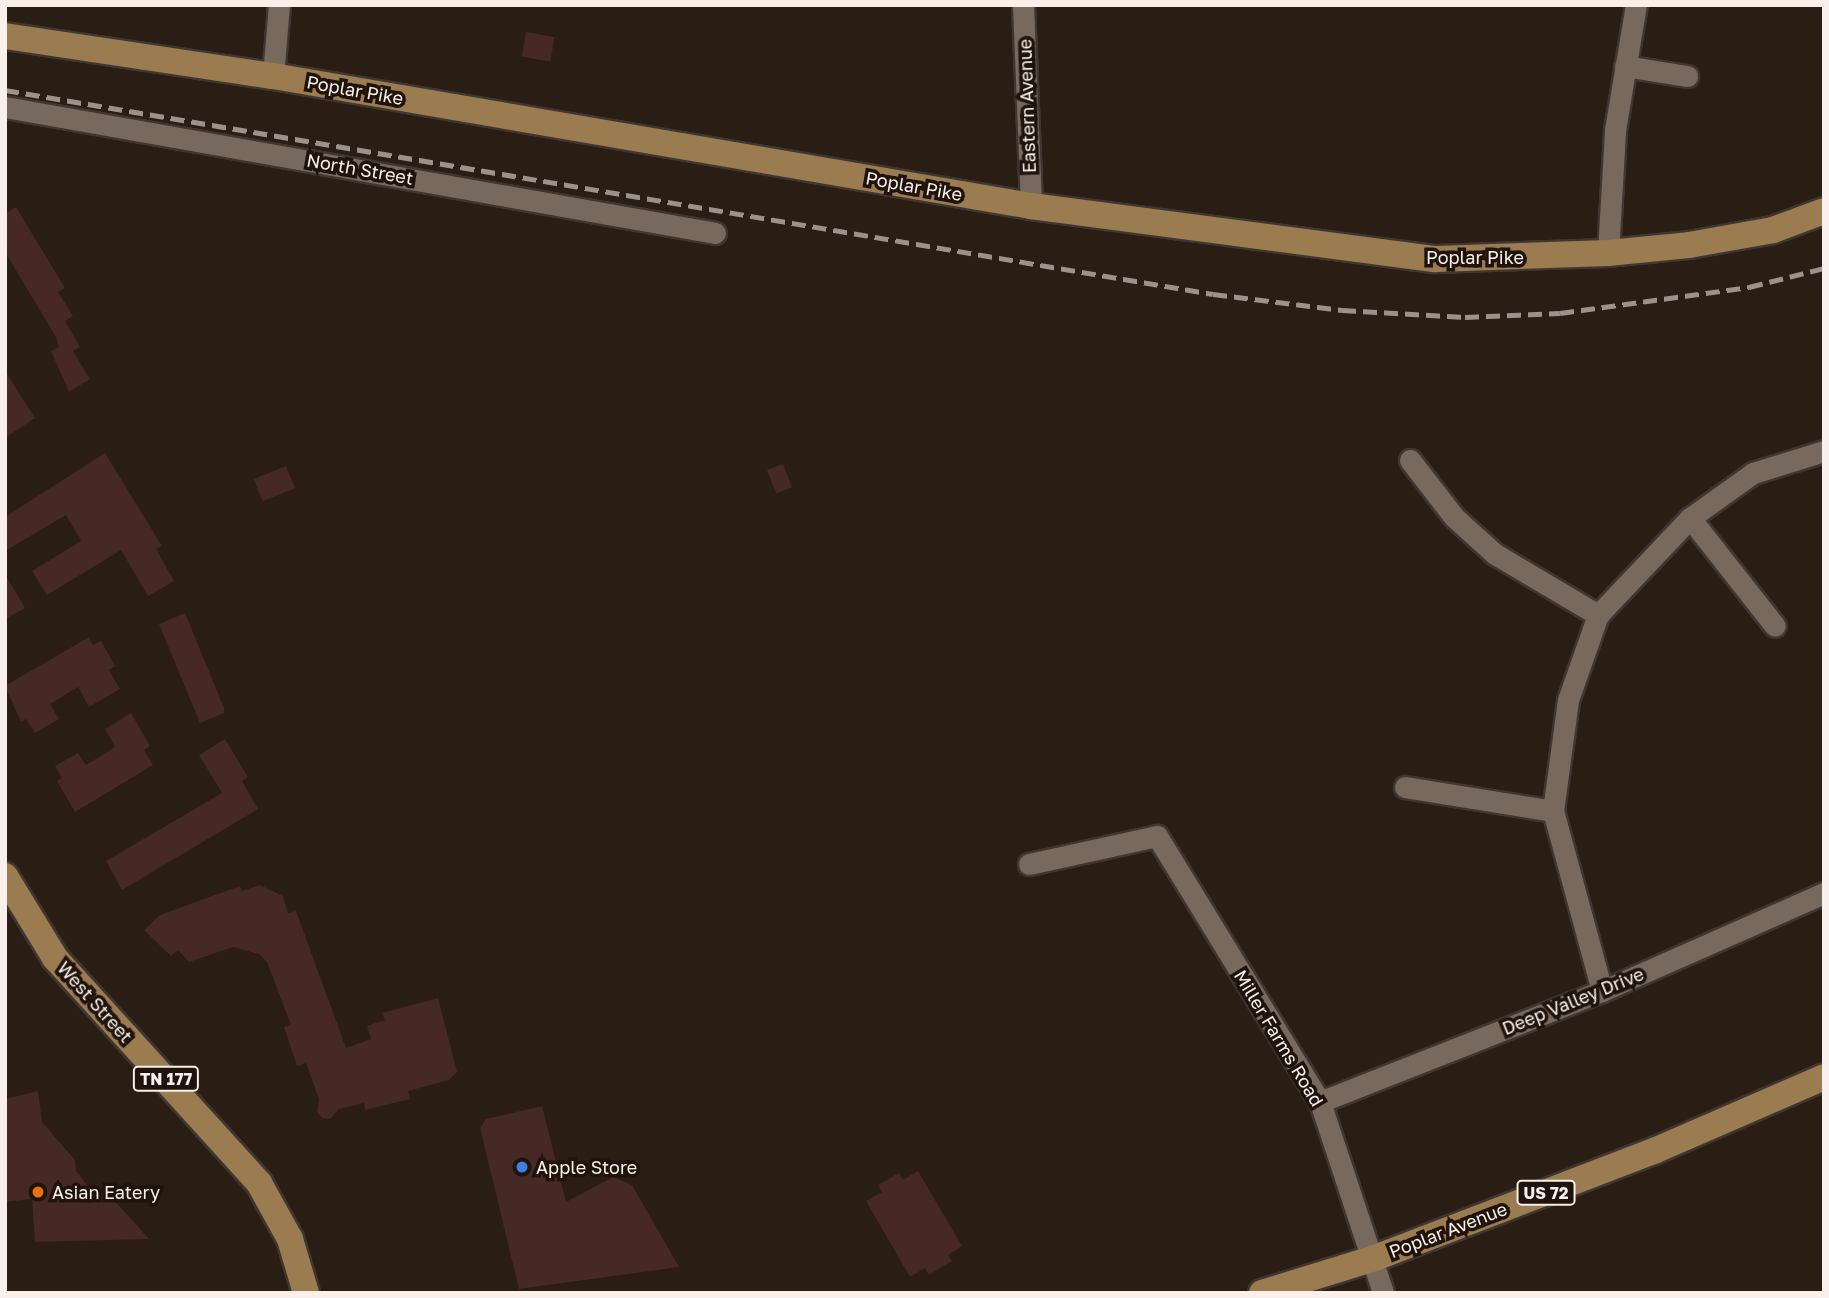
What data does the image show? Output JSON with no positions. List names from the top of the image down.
{
  "streets": {
    "main road": [
      "Poplar Pike",
      "West Street",
      "TN 177",
      "US 72",
      "Poplar Avenue"
    ],
    "street": [
      "Eastern Avenue",
      "North Street",
      "Deep Valley Drive",
      "Miller Farms Road"
    ]
  },
  "crossings": [
    ["Poplar Pike", "Eastern Avenue"],
    ["Deep Valley Drive", "Miller Farms Road"],
    ["Miller Farms Road", "Poplar Avenue"]
  ],
  "places": ["Apple Store", "Asian Eatery"]
}
